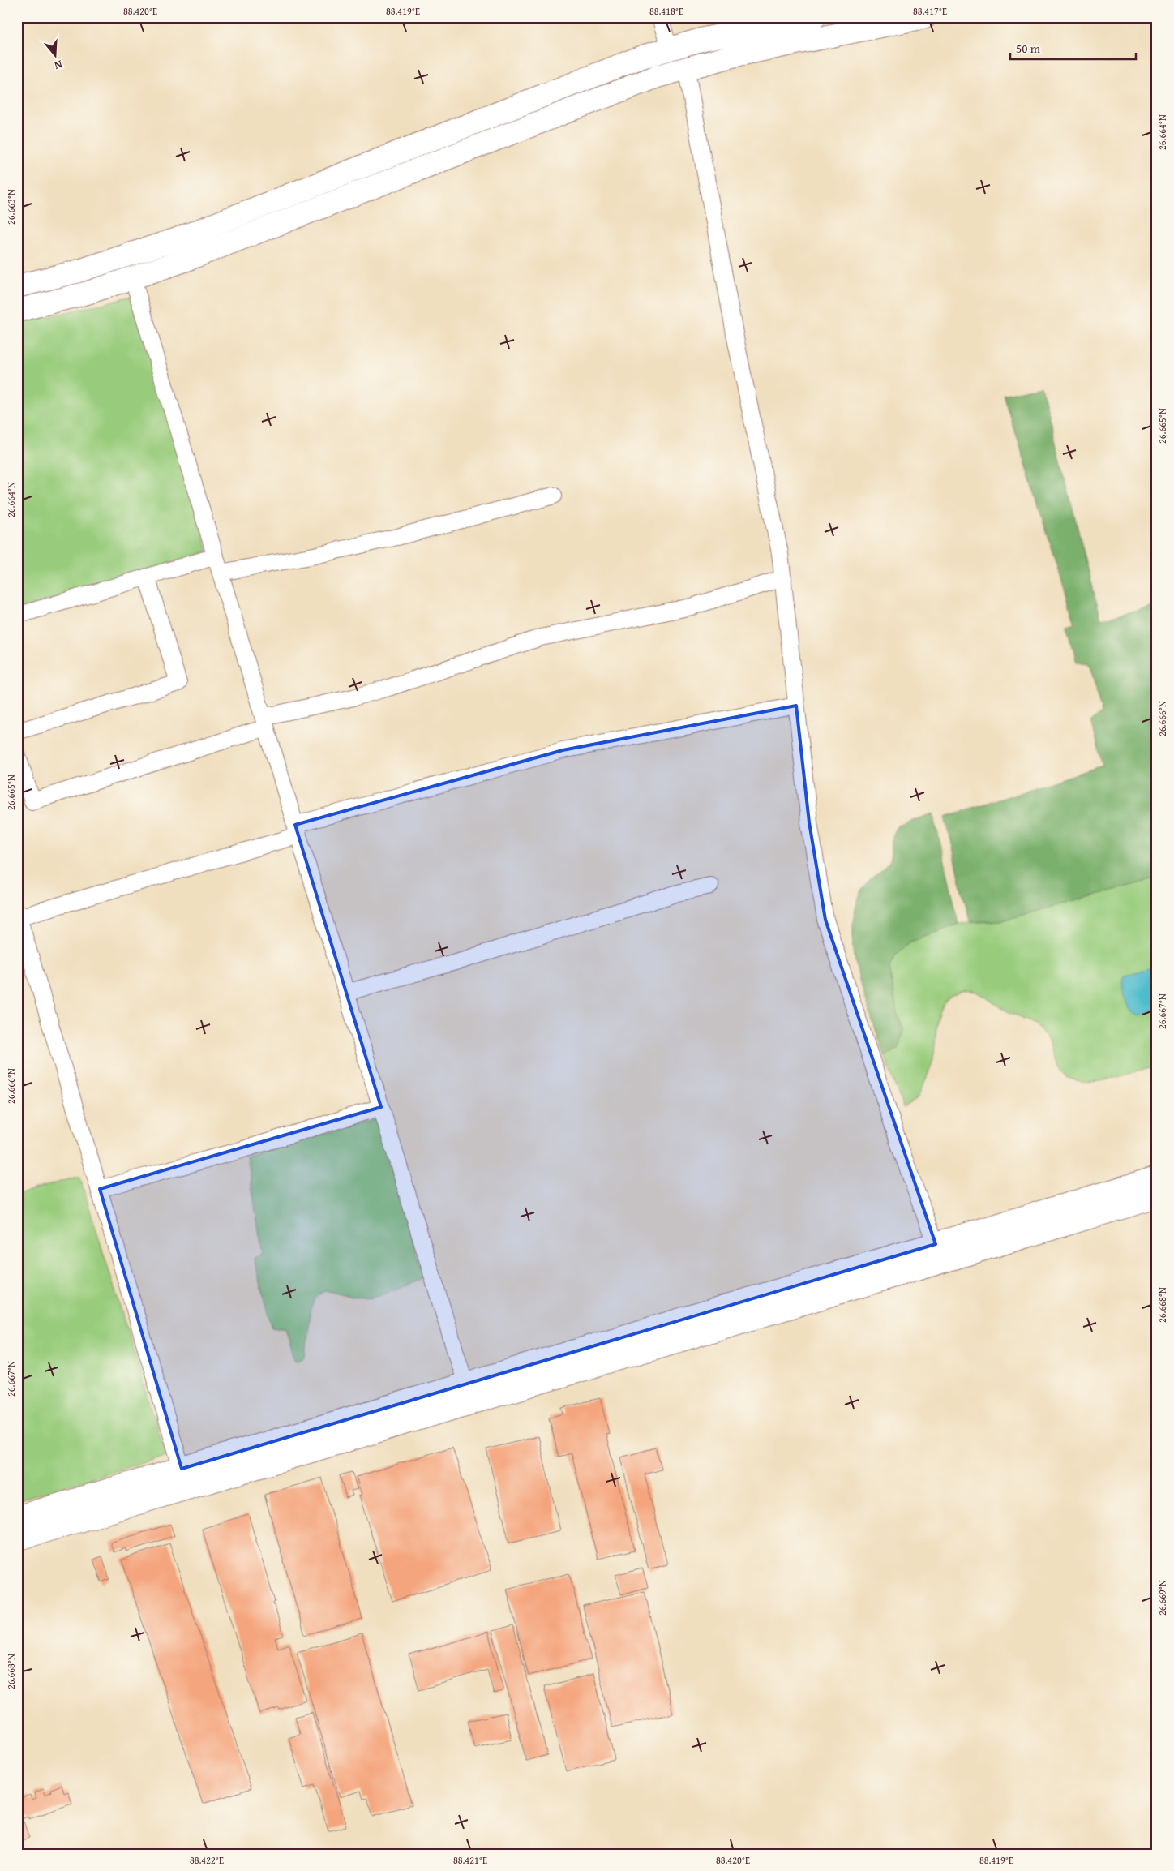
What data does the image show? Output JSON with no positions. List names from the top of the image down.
{
  "scale_bar": "50 m",
  "north": "bottom",
  "coordinates": [
    "88.420°E",
    "88.419°E",
    "88.418°E",
    "88.417°E",
    "26.664°N",
    "26.663°N",
    "26.665°N",
    "26.666°N",
    "26.667°N",
    "26.668°N",
    "26.669°N",
    "88.422°E",
    "88.421°E"
  ]
}
